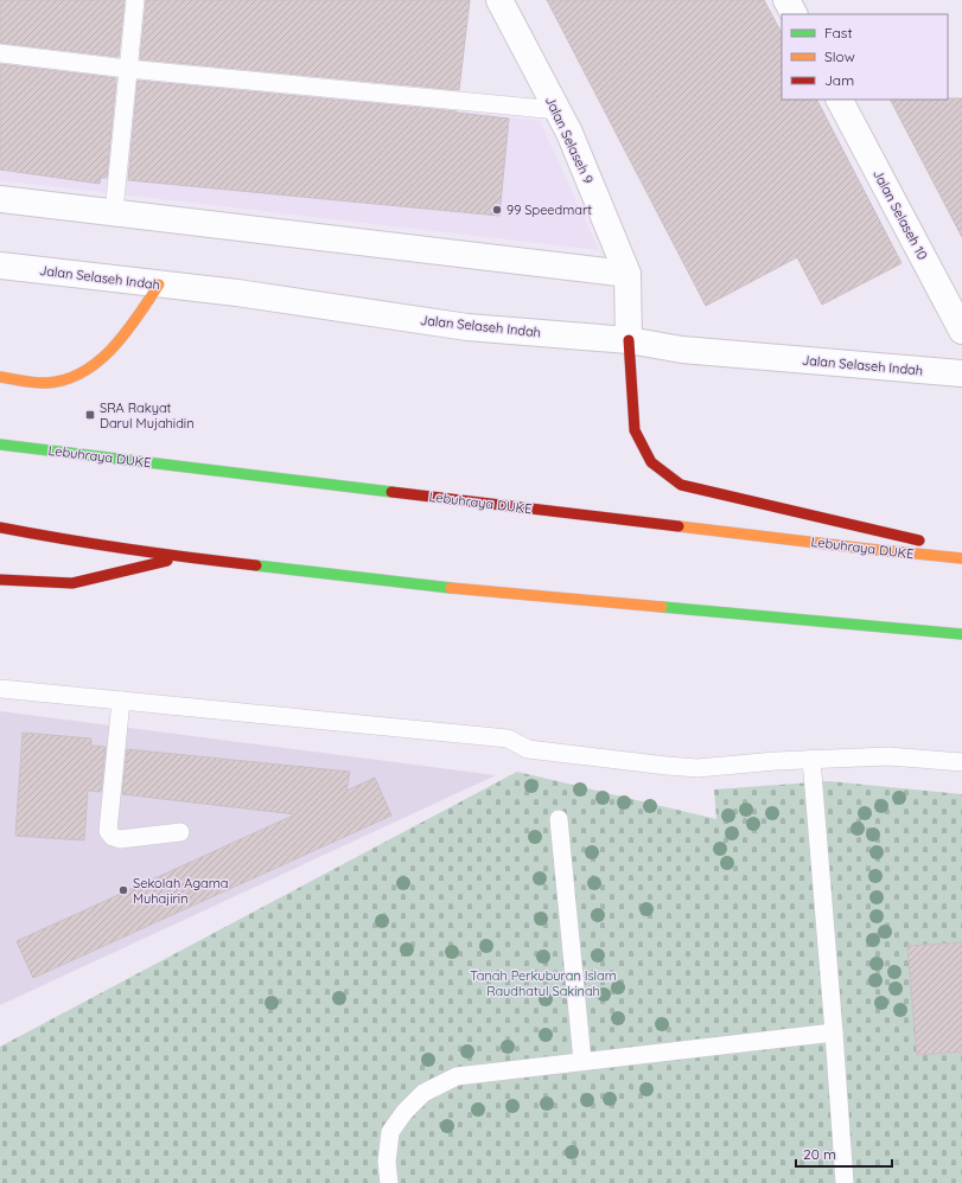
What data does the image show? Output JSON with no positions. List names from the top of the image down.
{
  "streets": {
    "highway": ["Lebuhraya DUKE"],
    "street": ["Jalan Selaseh 9", "Jalan Selaseh 10", "Jalan Selaseh Indah"]
  },
  "crossings": [
    ["Jalan Selaseh 9", "Jalan Selaseh Indah"]
  ],
  "parks": ["Tanah Perkuburan Islam Raudhatul Sakinah"],
  "places": {
    "other": ["99 Speedmart", "Sekolah Agama Muhajirin"],
    "transit": ["SRA Rakyat Darul Mujahidin"]
  },
  "legend": ["Fast", "Slow", "Jam"],
  "scale_bar": "20 m"
}
